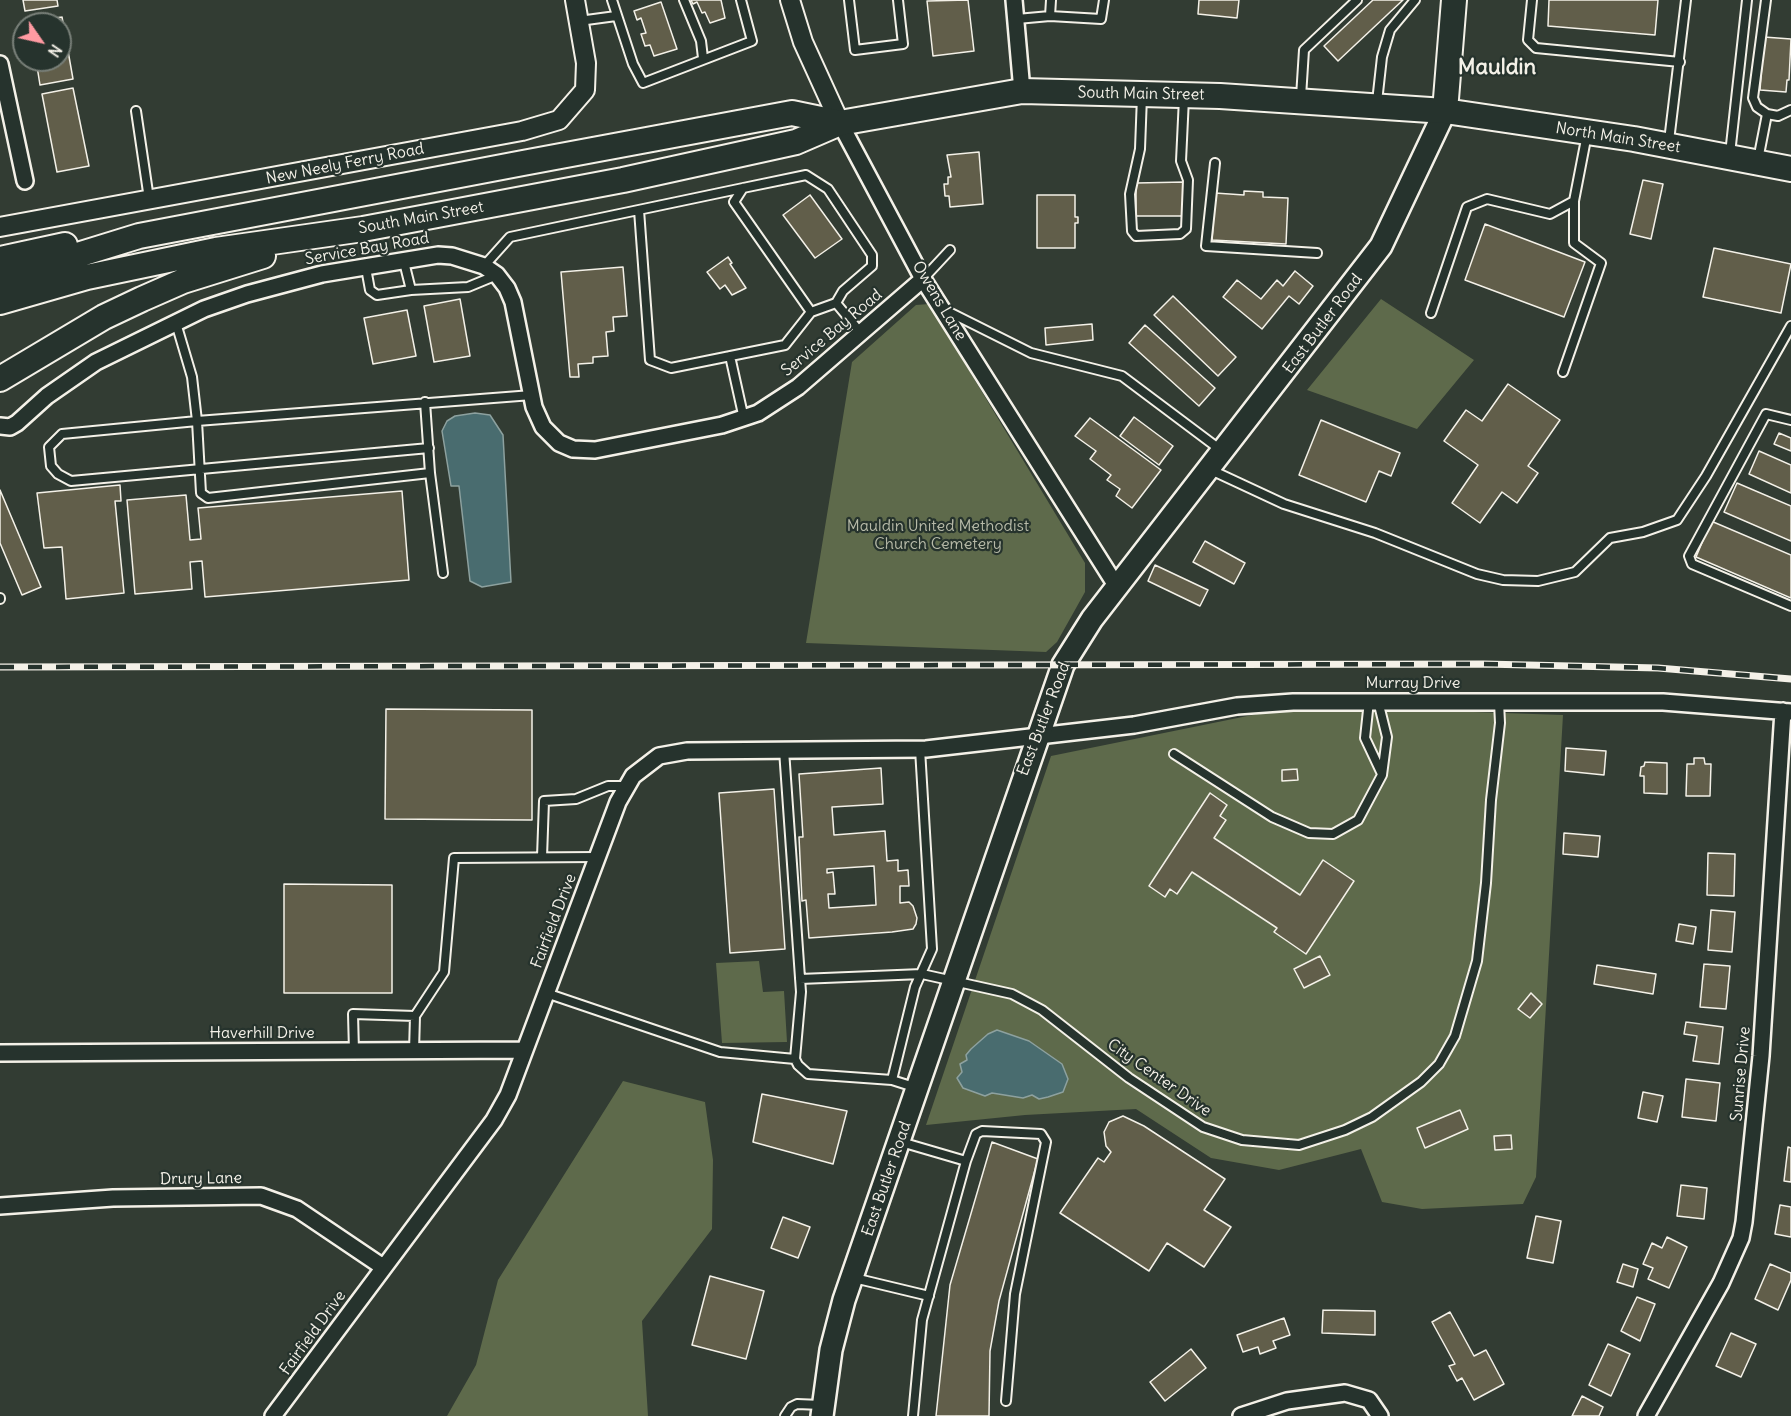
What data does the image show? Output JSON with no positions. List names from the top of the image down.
{
  "streets": {
    "main road": ["South Main Street", "North Main Street", "East Butler Road"],
    "street": [
      "New Neely Ferry Road",
      "Service Bay Road",
      "Owens Lane",
      "Murray Drive",
      "Fairfield Drive",
      "Haverhill Drive",
      "Sunrise Drive",
      "Drury Lane"
    ],
    "lane": ["City Center Drive"]
  },
  "crossings": [
    ["South Main Street", "North Main Street"],
    ["South Main Street", "Owens Lane"],
    ["South Main Street", "East Butler Road"],
    ["North Main Street", "East Butler Road"],
    ["Service Bay Road", "Owens Lane"],
    ["Owens Lane", "East Butler Road"],
    ["East Butler Road", "Murray Drive"],
    ["East Butler Road", "Fairfield Drive"],
    ["East Butler Road", "City Center Drive"],
    ["Murray Drive", "Fairfield Drive"],
    ["Murray Drive", "Sunrise Drive"],
    ["Murray Drive", "City Center Drive"],
    ["Fairfield Drive", "Haverhill Drive"],
    ["Fairfield Drive", "Drury Lane"]
  ],
  "districts": ["Mauldin"],
  "parks": ["Mauldin United Methodist Church Cemetery"],
  "north": "bottom right"
}
